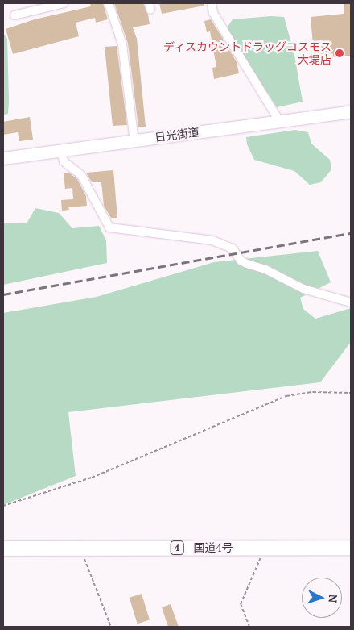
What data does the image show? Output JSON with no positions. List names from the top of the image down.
{
  "streets": {
    "highway": ["4", "国道4号"],
    "main road": ["日光街道"]
  },
  "places": ["ディスカウントドラッグコスモス 大堤店"],
  "north": "right"
}
